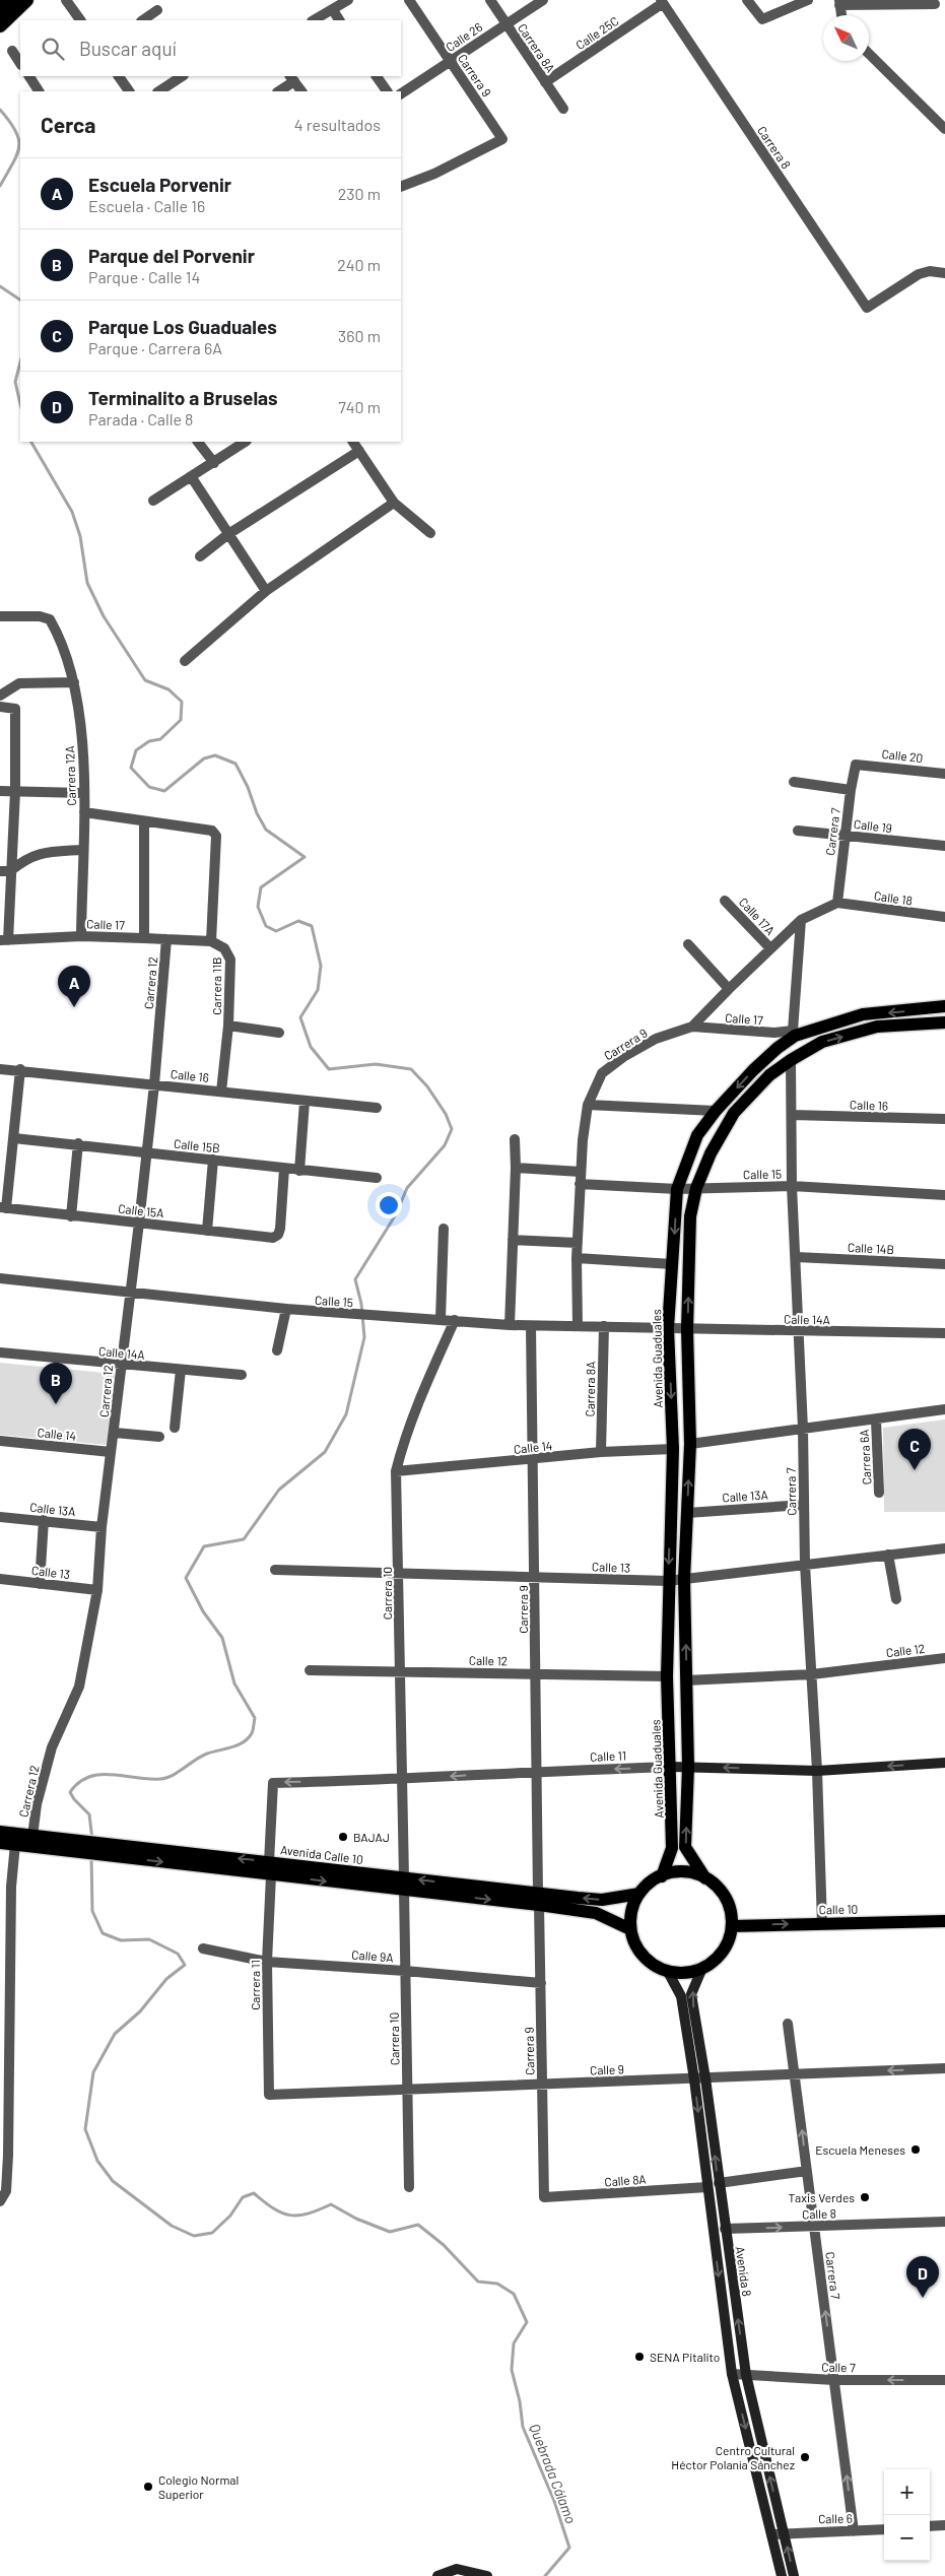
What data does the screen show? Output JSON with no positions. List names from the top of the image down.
{
  "streets": {
    "main road": [
      "Avenida Guaduales",
      "Calle 11",
      "Avenida Calle 10",
      "Calle 10",
      "Avenida 8"
    ],
    "street": [
      "Calle 25C",
      "Calle 26",
      "Carrera 8A",
      "Carrera 9",
      "Carrera 8",
      "Calle 20",
      "Carrera 12A",
      "Calle 19",
      "Carrera 7",
      "Calle 18",
      "Calle 17A",
      "Calle 17",
      "Carrera 12",
      "Carrera 11B",
      "Calle 16",
      "Calle 15B",
      "Calle 15",
      "Calle 15A",
      "Calle 14B",
      "Calle 14A",
      "Calle 14",
      "Carrera 6A",
      "Calle 13A",
      "Calle 13",
      "Carrera 10",
      "Calle 12",
      "Calle 9A",
      "Carrera 11",
      "Calle 9",
      "Calle 8A",
      "Calle 8",
      "Calle 7",
      "Calle 6"
    ]
  },
  "crossings": [
    ["Calle 25C", "Carrera 8A"],
    ["Calle 25C", "Carrera 8"],
    ["Calle 26", "Carrera 8A"],
    ["Calle 26", "Carrera 9"],
    ["Carrera 8A", "Calle 15"],
    ["Carrera 8A", "Calle 14"],
    ["Carrera 9", "Carrera 7"],
    ["Carrera 9", "Calle 18"],
    ["Carrera 9", "Calle 17A"],
    ["Carrera 9", "Calle 17"],
    ["Carrera 9", "Calle 15"],
    ["Carrera 9", "Calle 14"],
    ["Carrera 9", "Calle 13"],
    ["Carrera 9", "Calle 12"],
    ["Carrera 9", "Calle 11"],
    ["Carrera 9", "Avenida Calle 10"],
    ["Carrera 9", "Calle 9A"],
    ["Carrera 9", "Calle 9"],
    ["Carrera 9", "Calle 8A"],
    ["Calle 20", "Carrera 7"],
    ["Carrera 12A", "Calle 17"],
    ["Calle 19", "Carrera 7"],
    ["Carrera 7", "Calle 18"],
    ["Carrera 7", "Calle 16"],
    ["Carrera 7", "Calle 15"],
    ["Carrera 7", "Calle 14B"],
    ["Carrera 7", "Calle 14A"],
    ["Carrera 7", "Calle 13A"],
    ["Carrera 7", "Calle 13"],
    ["Carrera 7", "Calle 12"],
    ["Carrera 7", "Calle 11"],
    ["Carrera 7", "Calle 10"],
    ["Carrera 7", "Calle 9"],
    ["Carrera 7", "Calle 8"],
    ["Carrera 7", "Calle 7"],
    ["Carrera 7", "Calle 6"],
    ["Calle 17", "Carrera 12"],
    ["Calle 17", "Carrera 11B"],
    ["Calle 17", "Avenida Guaduales"],
    ["Carrera 12", "Carrera 11B"],
    ["Carrera 12", "Calle 16"],
    ["Carrera 12", "Calle 15B"],
    ["Carrera 12", "Calle 15"],
    ["Carrera 12", "Calle 15A"],
    ["Carrera 12", "Calle 14A"],
    ["Carrera 12", "Calle 14"],
    ["Carrera 12", "Calle 13A"],
    ["Carrera 12", "Calle 13"],
    ["Carrera 12", "Avenida Calle 10"],
    ["Carrera 11B", "Calle 16"],
    ["Calle 15B", "Calle 15A"],
    ["Calle 15", "Calle 14A"],
    ["Calle 15", "Avenida Guaduales"],
    ["Calle 15", "Carrera 10"],
    ["Calle 14A", "Avenida Guaduales"],
    ["Avenida Guaduales", "Calle 14"],
    ["Avenida Guaduales", "Calle 13"],
    ["Avenida Guaduales", "Calle 12"],
    ["Avenida Guaduales", "Calle 11"],
    ["Avenida Guaduales", "Avenida Calle 10"],
    ["Avenida Guaduales", "Calle 10"],
    ["Avenida Guaduales", "Avenida 8"],
    ["Calle 14", "Carrera 10"],
    ["Calle 13", "Carrera 10"],
    ["Carrera 10", "Calle 12"],
    ["Carrera 10", "Calle 11"],
    ["Carrera 10", "Avenida Calle 10"],
    ["Carrera 10", "Calle 9A"],
    ["Carrera 10", "Calle 9"],
    ["Calle 11", "Carrera 11"],
    ["Avenida Calle 10", "Calle 10"],
    ["Avenida Calle 10", "Carrera 11"],
    ["Avenida Calle 10", "Avenida 8"],
    ["Calle 10", "Avenida 8"],
    ["Calle 9A", "Carrera 11"],
    ["Carrera 11", "Calle 9"],
    ["Calle 9", "Avenida 8"],
    ["Calle 8A", "Avenida 8"],
    ["Calle 8", "Avenida 8"],
    ["Avenida 8", "Calle 7"],
    ["Avenida 8", "Calle 6"]
  ],
  "one_way": ["Calle 11", "Calle 10", "Calle 7"],
  "water": ["Quebrada Cálamo"],
  "places": [
    "BAJAJ",
    "Escuela Meneses",
    "Taxis Verdes",
    "SENA Pitalito",
    "Centro Cultural Héctor Polanía Sánchez",
    "Colegio Normal Superior"
  ],
  "north": "top left",
  "page": {
    "search": "Buscar aquí",
    "heading": ["Cerca", "4 resultados"],
    "list": [
      {
        "mark": "A",
        "name": "Escuela Porvenir",
        "note": "Escuela · Calle 16",
        "value": "230 m"
      },
      {
        "mark": "B",
        "name": "Parque del Porvenir",
        "note": "Parque · Calle 14",
        "value": "240 m"
      },
      {
        "mark": "C",
        "name": "Parque Los Guaduales",
        "note": "Parque · Carrera 6A",
        "value": "360 m"
      },
      {
        "mark": "D",
        "name": "Terminalito a Bruselas",
        "note": "Parada · Calle 8",
        "value": "740 m"
      }
    ],
    "pins": [
      "A",
      "B",
      "C",
      "D"
    ],
    "map_buttons": ["+", "−"]
  }
}
